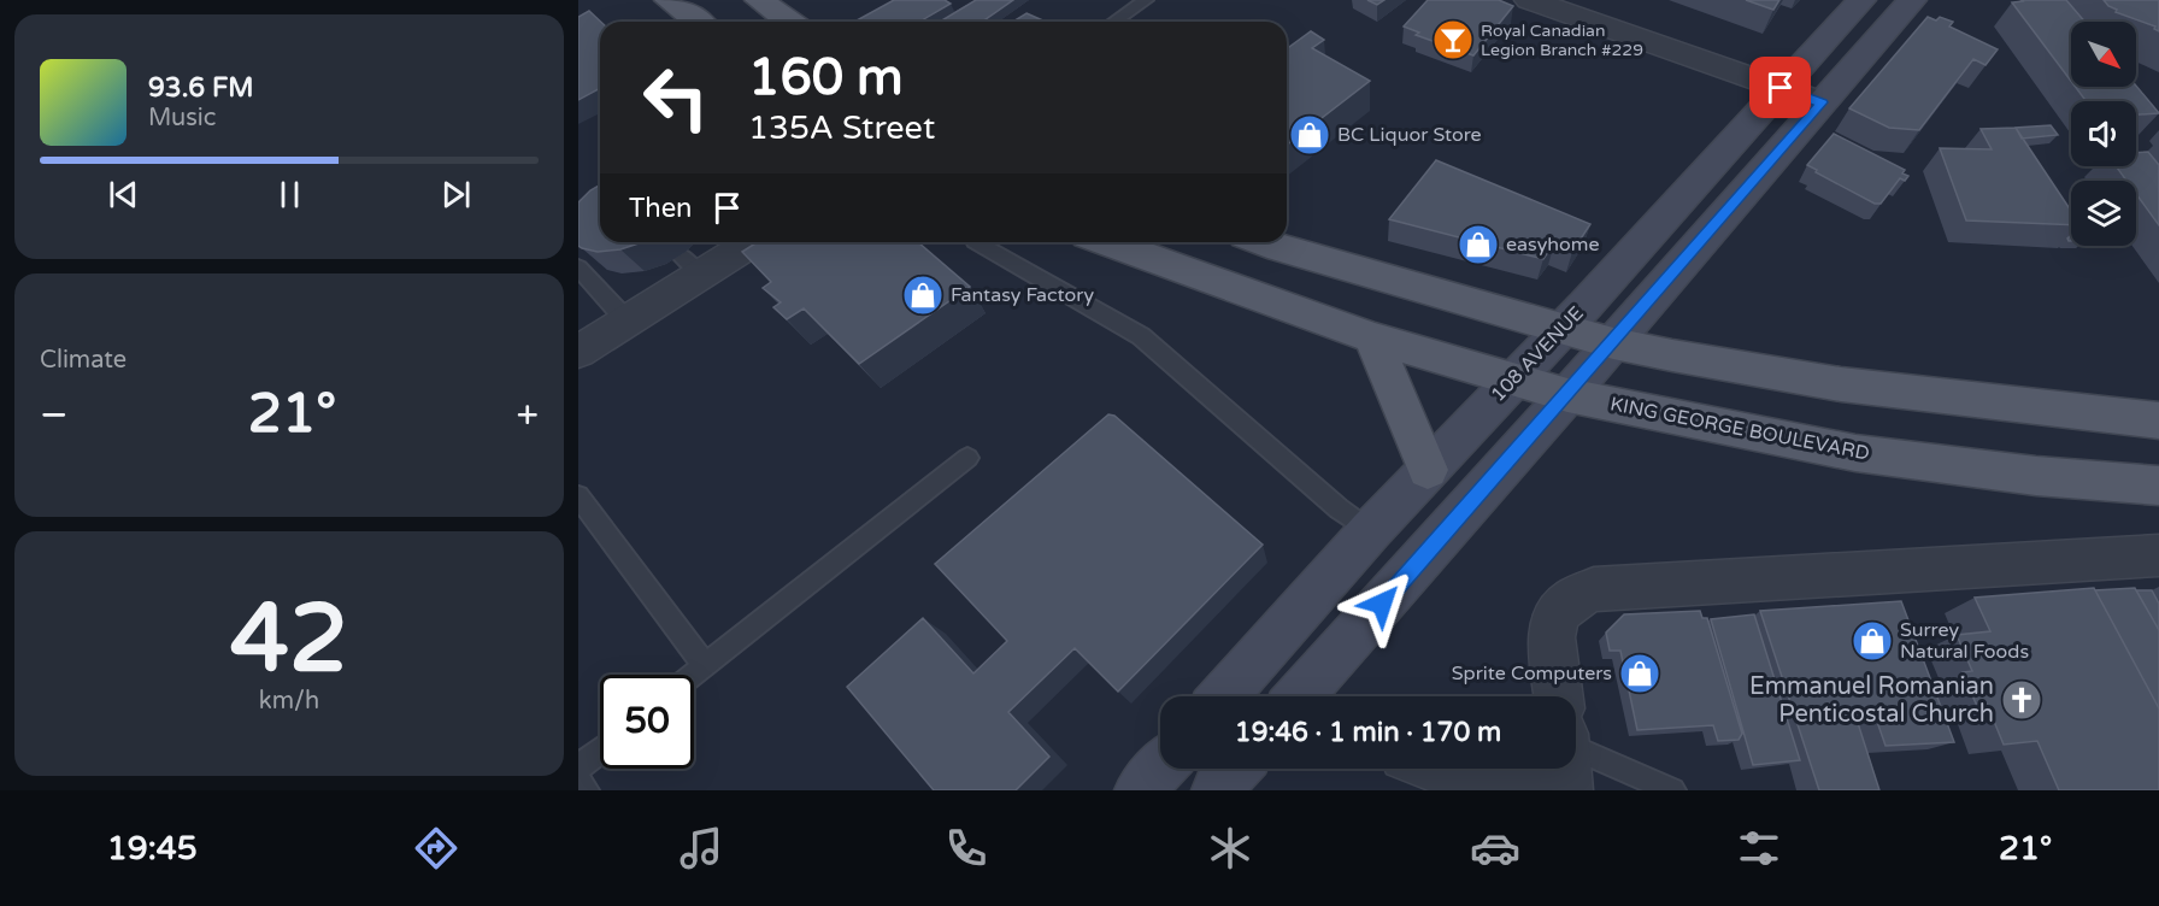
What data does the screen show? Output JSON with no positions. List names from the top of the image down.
{
  "streets": {
    "main road": ["108 AVENUE", "KING GEORGE BOULEVARD"]
  },
  "crossings": [
    ["108 AVENUE", "KING GEORGE BOULEVARD"]
  ],
  "places": {
    "bar": ["Royal Canadian Legion Branch #229"],
    "shop": [
      "BC Liquor Store",
      "easyhome",
      "Fantasy Factory",
      "Surrey Natural Foods",
      "Sprite Computers"
    ],
    "church": ["Emmanuel Romanian Penticostal Church"]
  },
  "north": "bottom right",
  "page": {
    "turn": ["160 m", "135A Street"],
    "song": ["93.6 FM", "Music"],
    "then": "Then",
    "tile": [
      "Climate",
      ["42", "km/h"]
    ],
    "heat": ["−", "21°", "+"],
    "limit": "50",
    "trip": "19:46 · 1 min · 170 m",
    "tabs": ["19:45", "21°"]
  }
}
